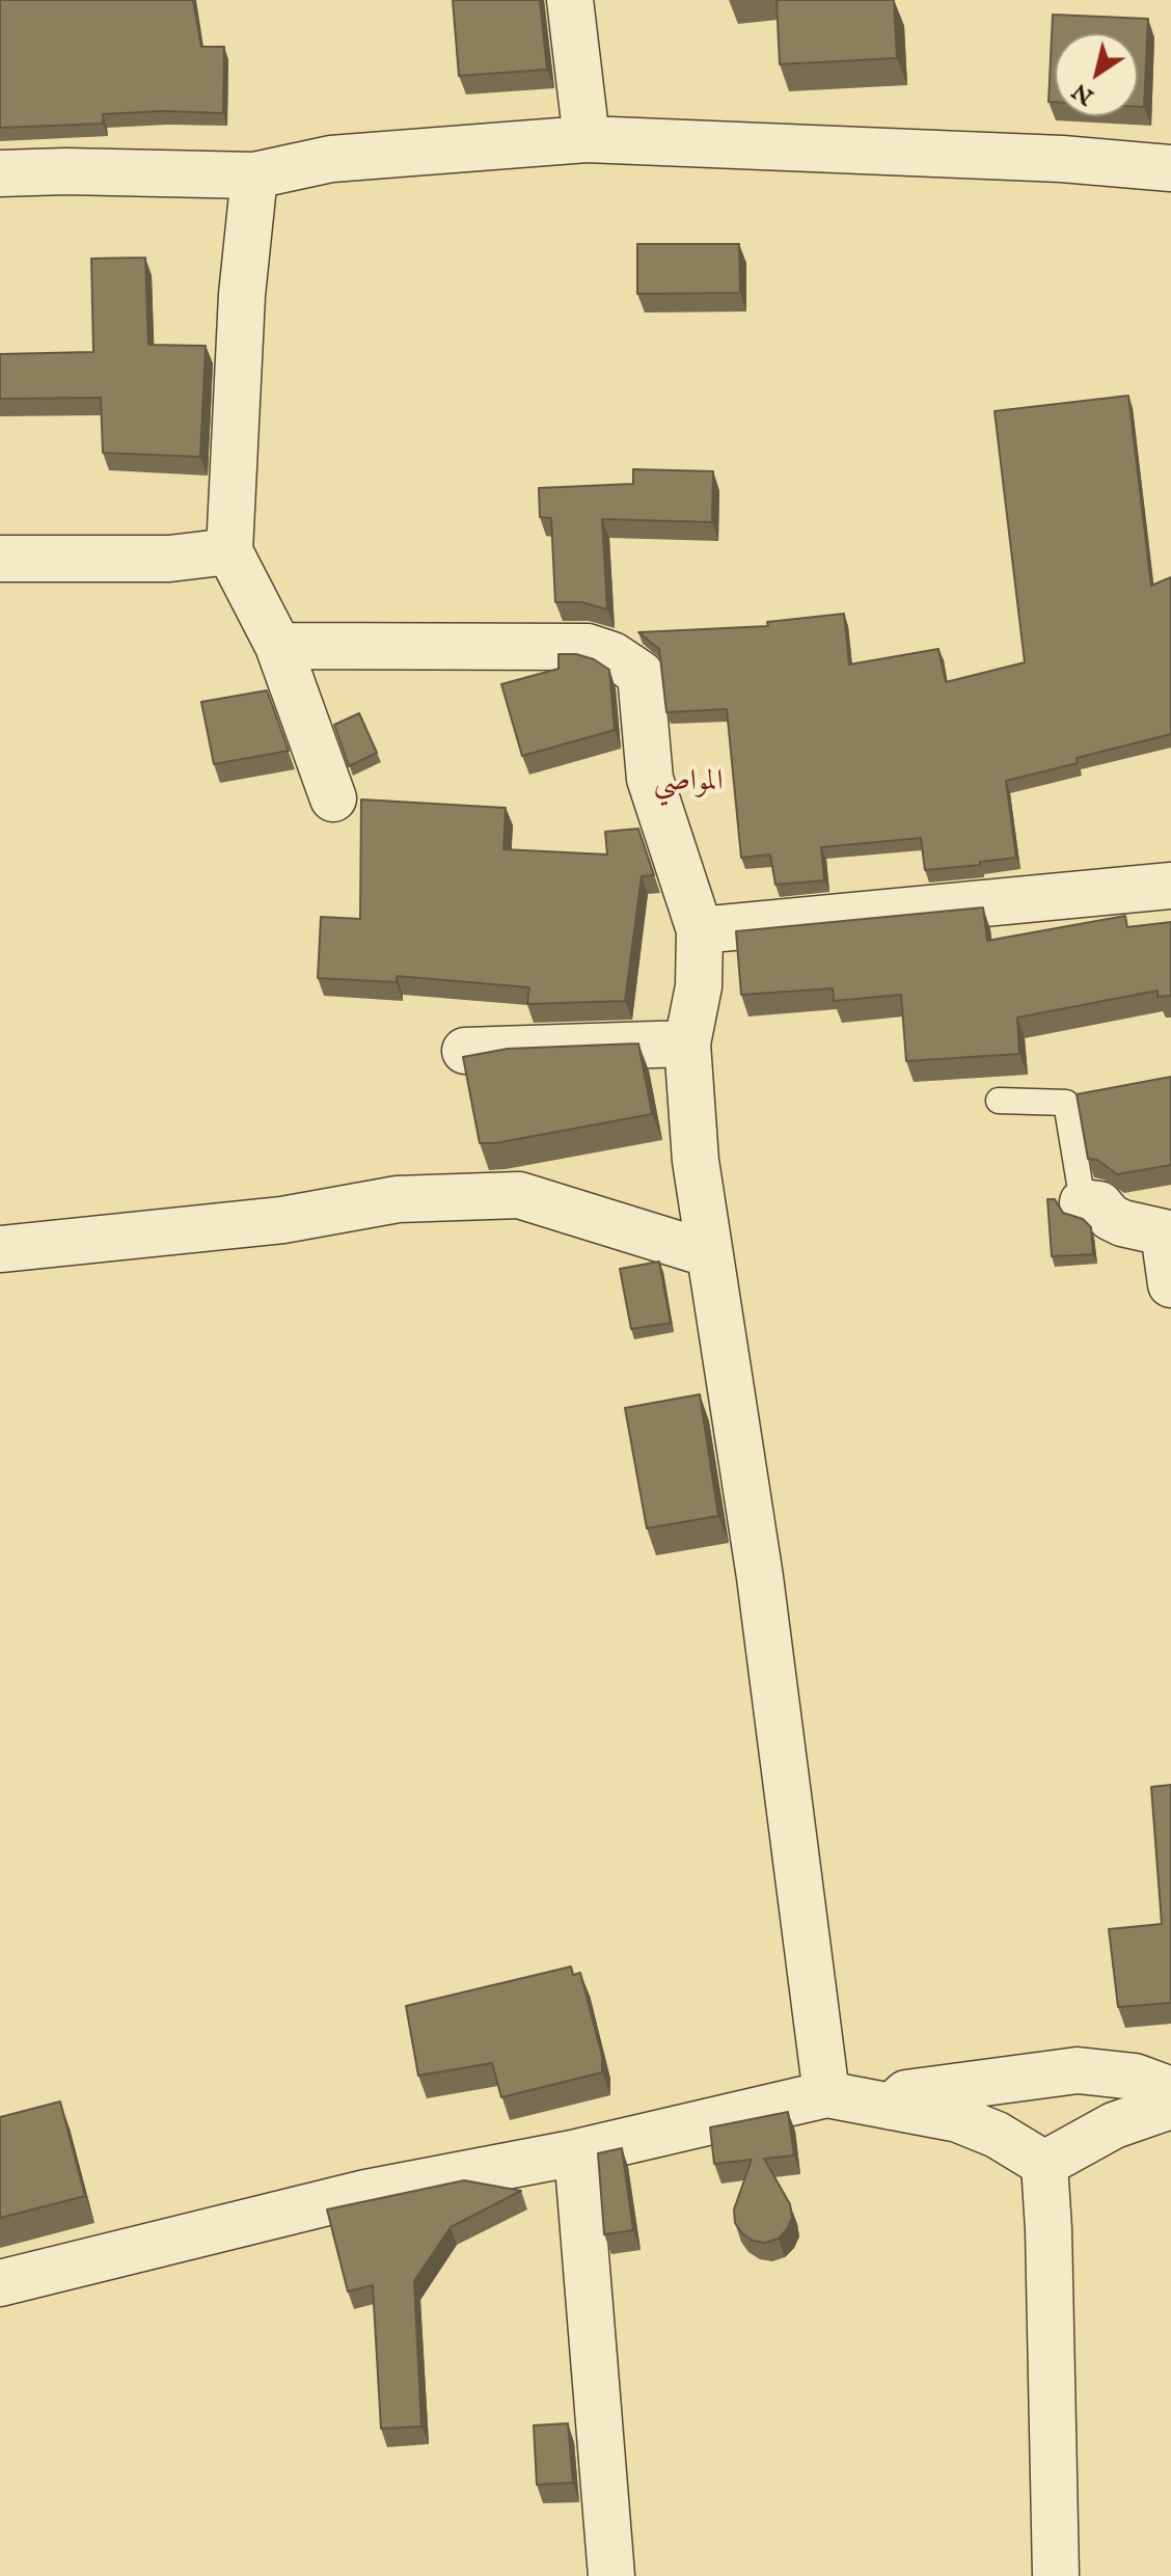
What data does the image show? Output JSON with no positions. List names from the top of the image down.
{
  "districts": ["المواصي"],
  "north": "bottom left"
}
